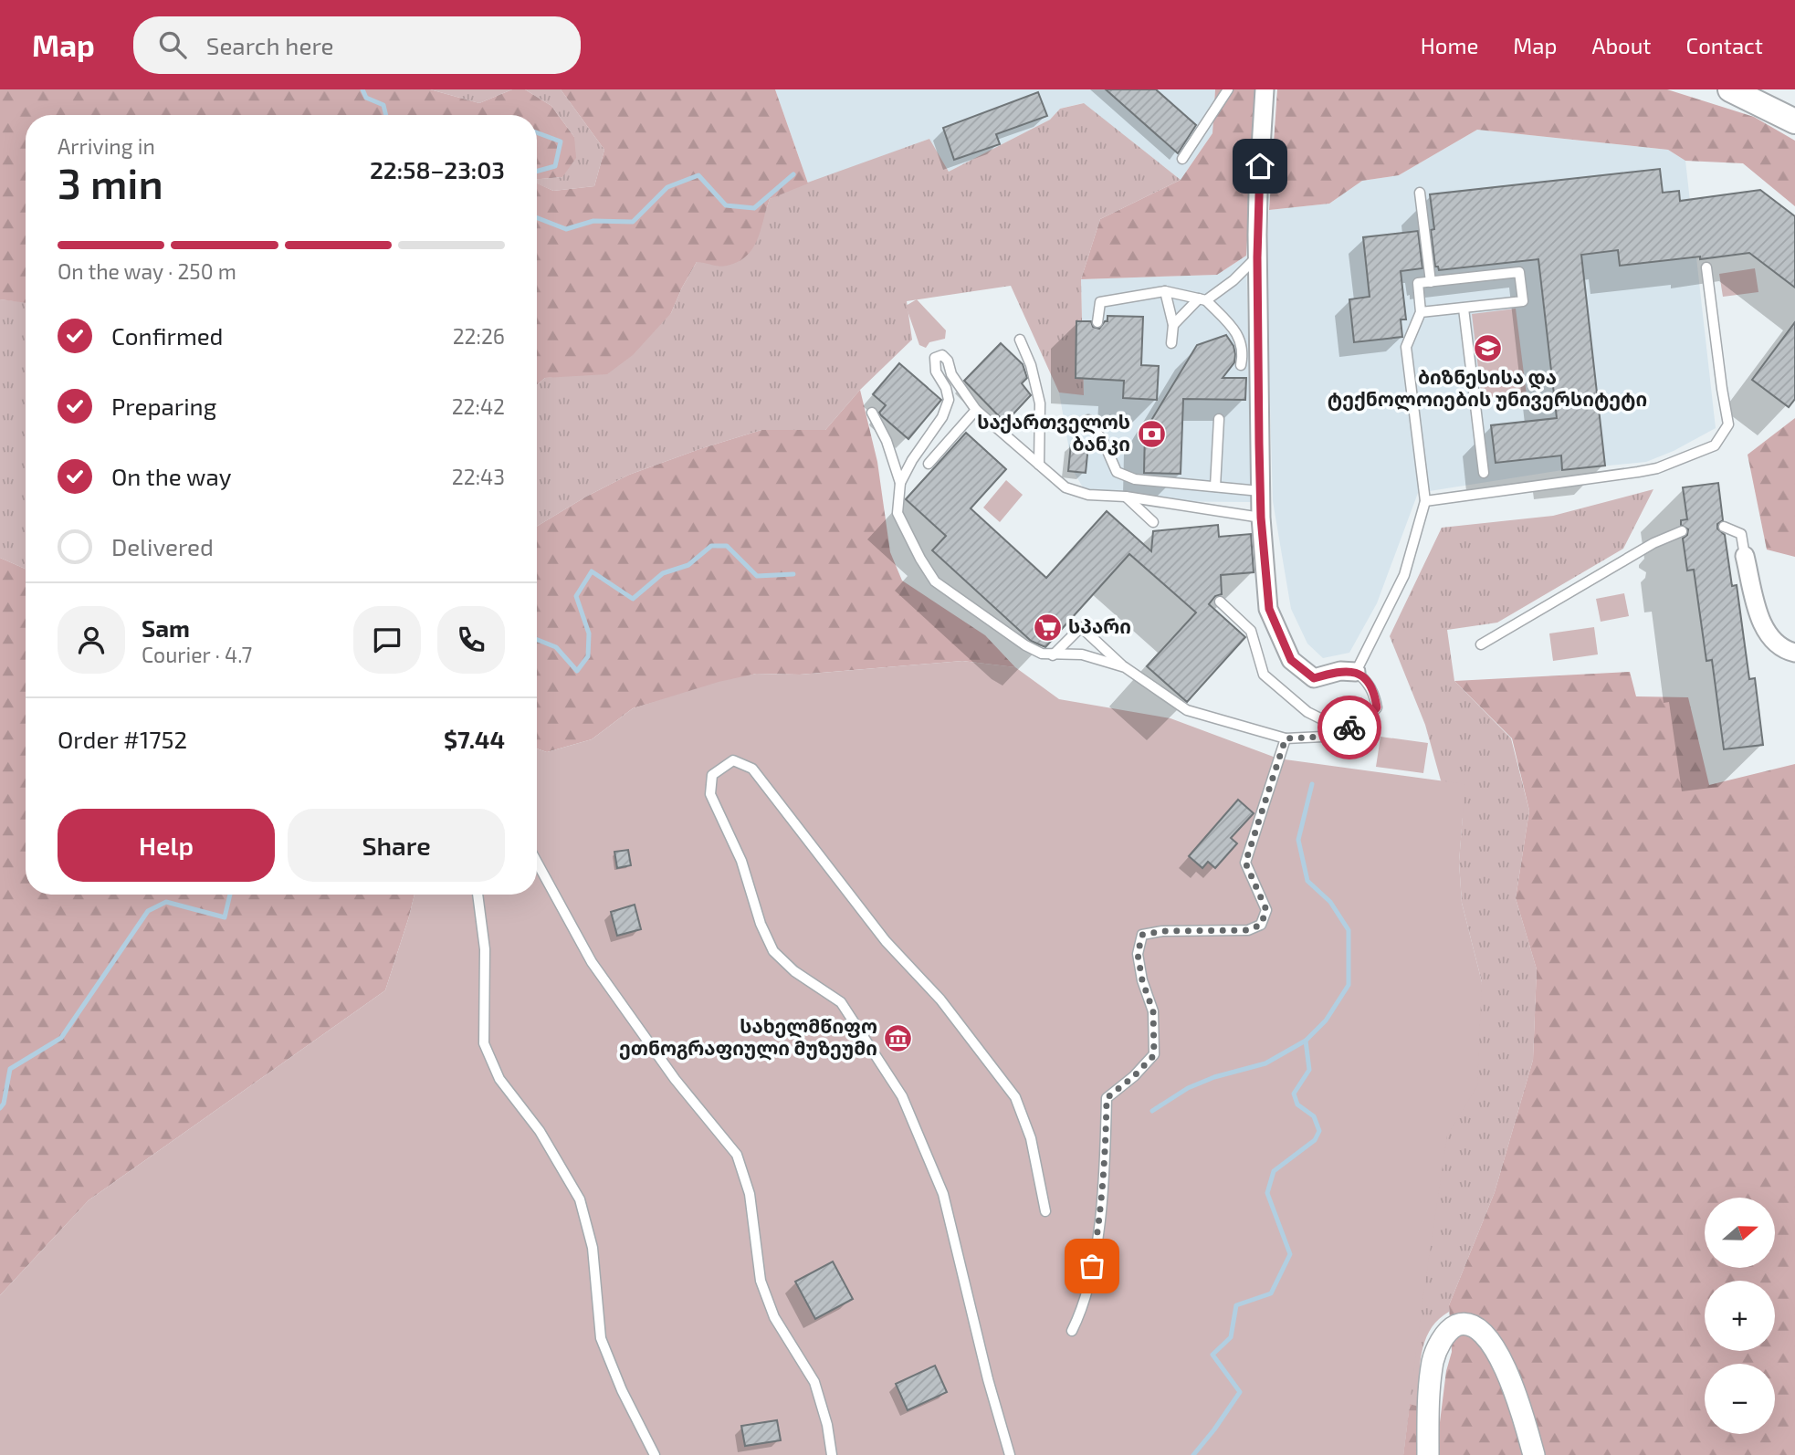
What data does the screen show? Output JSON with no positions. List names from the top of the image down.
{
  "places": {
    "school or university": ["ბიზნესისა და ტექნოლოიების უნივერსიტეტი"],
    "bank": ["საქართველოს ბანკი"],
    "supermarket": ["სპარი"],
    "museum": ["სახელმწიფო ეთნოგრაფიული მუზეუმი"]
  },
  "north": "right",
  "page": {
    "header": "Map",
    "search": "Search here",
    "nav": [
      "Home",
      "Map",
      "About",
      "Contact"
    ],
    "heading": ["3 min", "Arriving in", "22:58–23:03"],
    "panel": [
      "Sam",
      "Courier · 4.7",
      "Order #1752",
      "$7.44"
    ],
    "bar": "On the way · 250 m",
    "list": [
      ["Confirmed", "22:26"],
      ["Preparing", "22:42"],
      ["On the way", "22:43"],
      "Delivered"
    ],
    "buttons": ["Help", "Share"],
    "map_buttons": ["+", "−"]
  }
}
